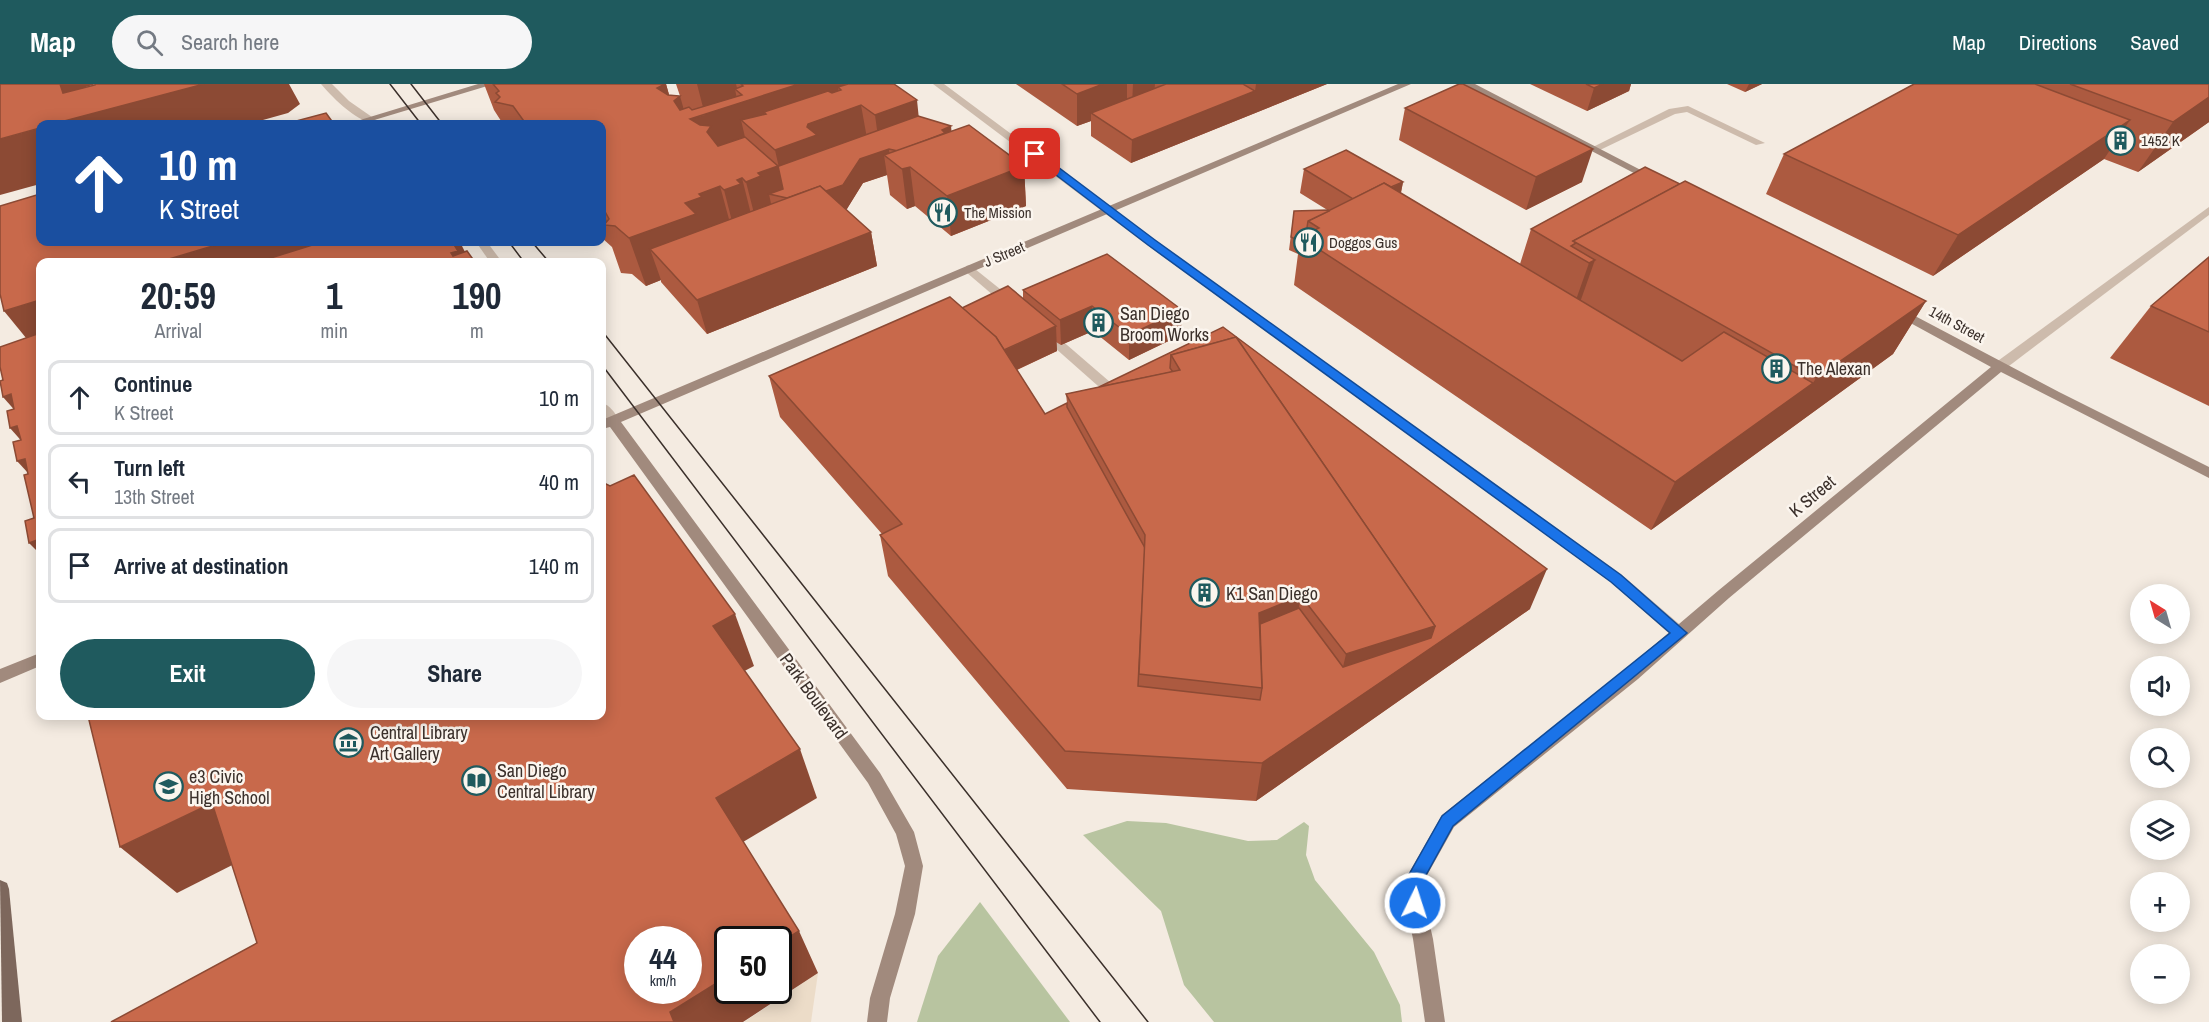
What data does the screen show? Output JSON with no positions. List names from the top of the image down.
{
  "streets": {
    "main road": [
      "J Street",
      "14th Street",
      "K Street",
      "Park Boulevard"
    ]
  },
  "crossings": [
    ["14th Street", "K Street"]
  ],
  "places": {
    "building": [
      "1452 K",
      "San Diego Broom Works",
      "The Alexan",
      "K1 San Diego"
    ],
    "restaurant": ["The Mission", "Doggos Gus"],
    "museum": ["Central Library Art Gallery"],
    "library": ["San Diego Central Library"],
    "school or university": ["e3 Civic High School"]
  },
  "north": "top left",
  "page": {
    "header": "Map",
    "search": "Search here",
    "nav": ["Map", "Directions", "Saved"],
    "turn": ["10 m", "K Street"],
    "eta": [
      "20:59",
      "Arrival",
      "1",
      "min",
      "190",
      "m"
    ],
    "list": [
      {
        "name": "Continue",
        "note": "K Street",
        "value": "10 m"
      },
      {
        "name": "Turn left",
        "note": "13th Street",
        "value": "40 m"
      },
      {
        "name": "Arrive at destination",
        "value": "140 m"
      }
    ],
    "map_buttons": ["+", "−"],
    "buttons": ["Exit", "Share"],
    "speed": "44 km/h",
    "limit": "50"
  }
}
